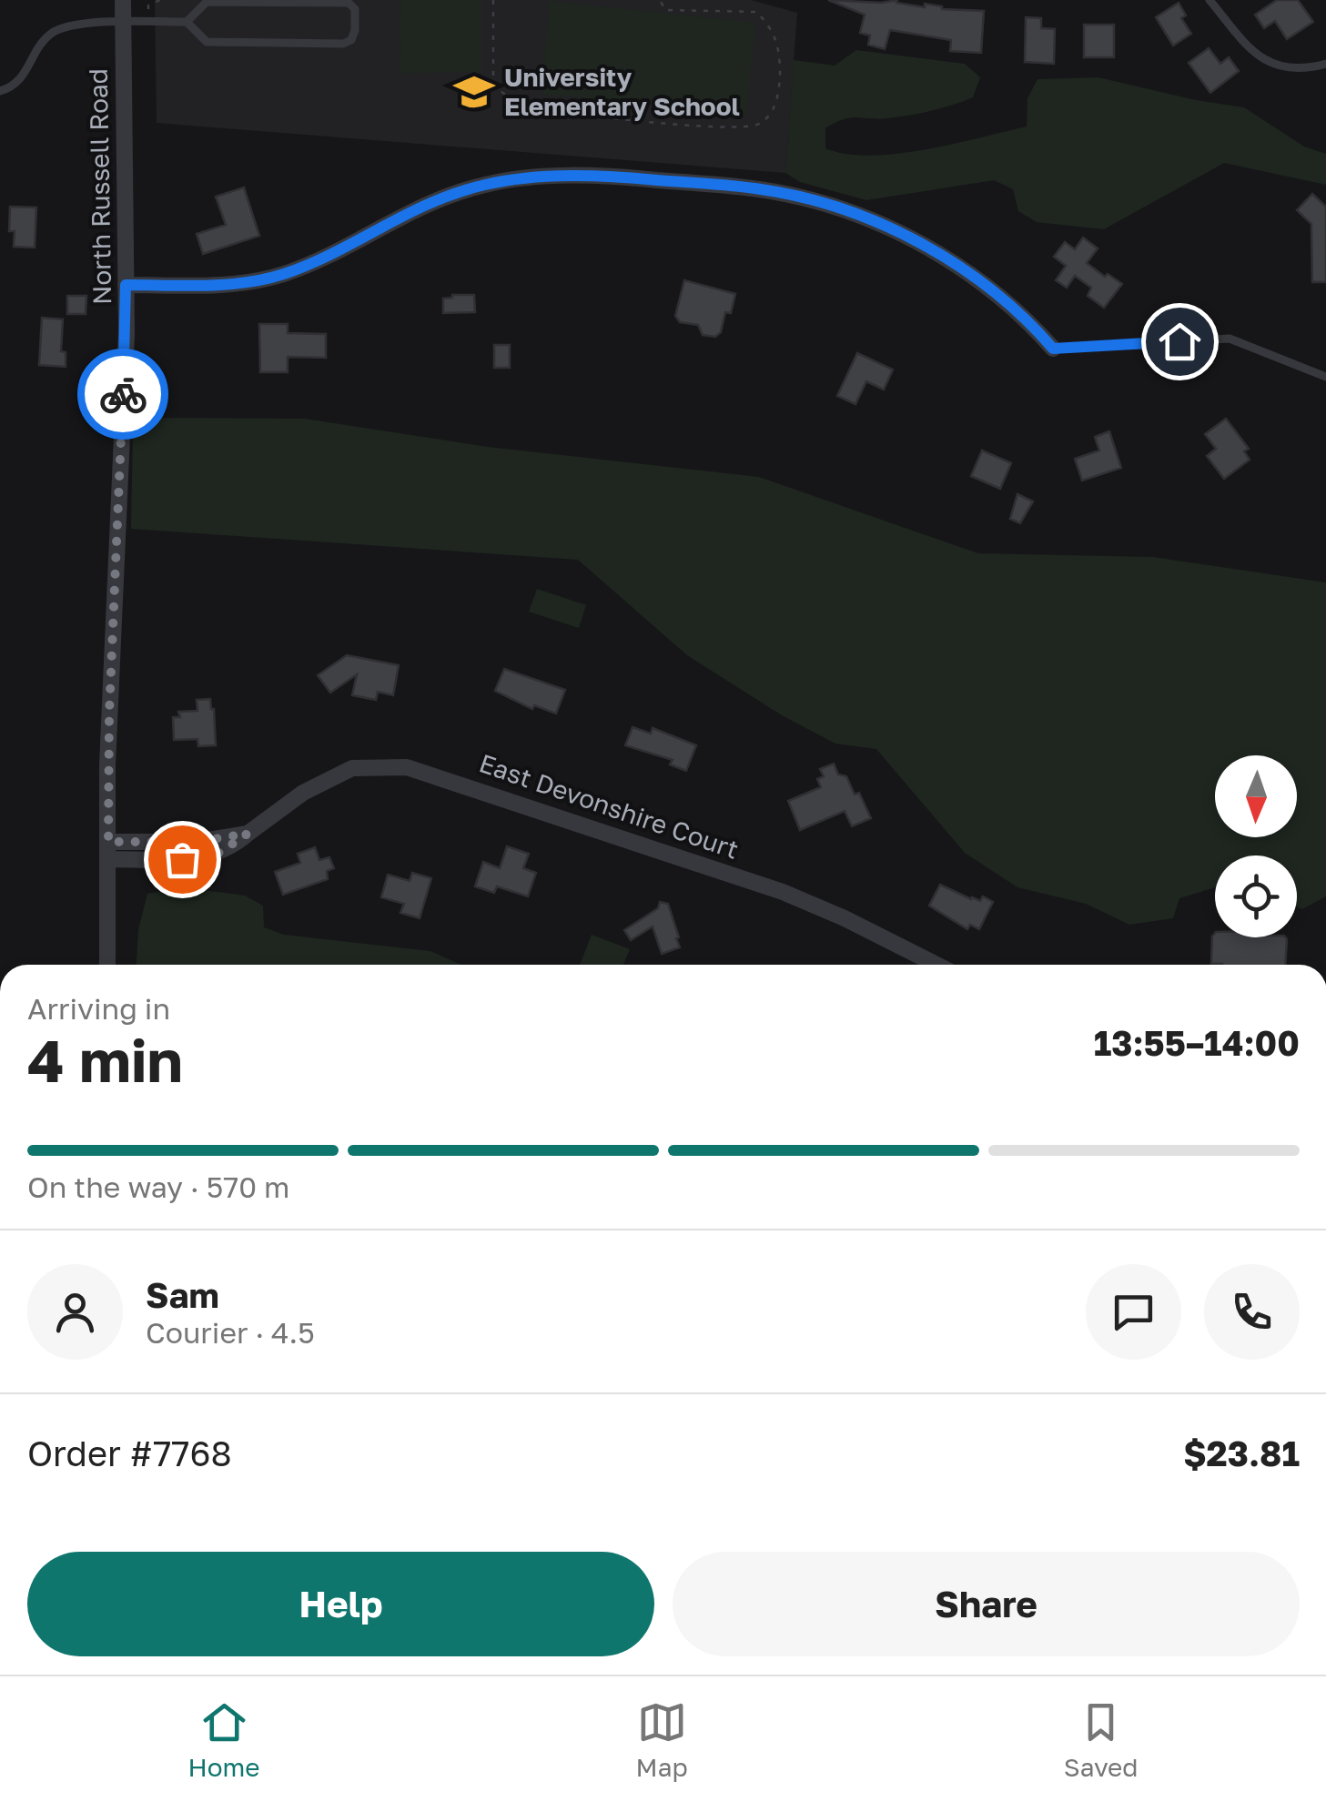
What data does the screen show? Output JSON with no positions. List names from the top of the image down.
{
  "streets": {
    "street": ["North Russell Road", "East Devonshire Court"]
  },
  "crossings": [
    ["North Russell Road", "East Devonshire Court"]
  ],
  "places": {
    "school or university": ["University Elementary School"]
  },
  "north": "bottom",
  "page": {
    "heading": ["4 min", "Arriving in", "13:55–14:00"],
    "panel": [
      "Sam",
      "Courier · 4.5",
      "Order #7768",
      "$23.81"
    ],
    "bar": "On the way · 570 m",
    "buttons": ["Help", "Share"],
    "tabs": ["Home", "Map", "Saved"]
  }
}
